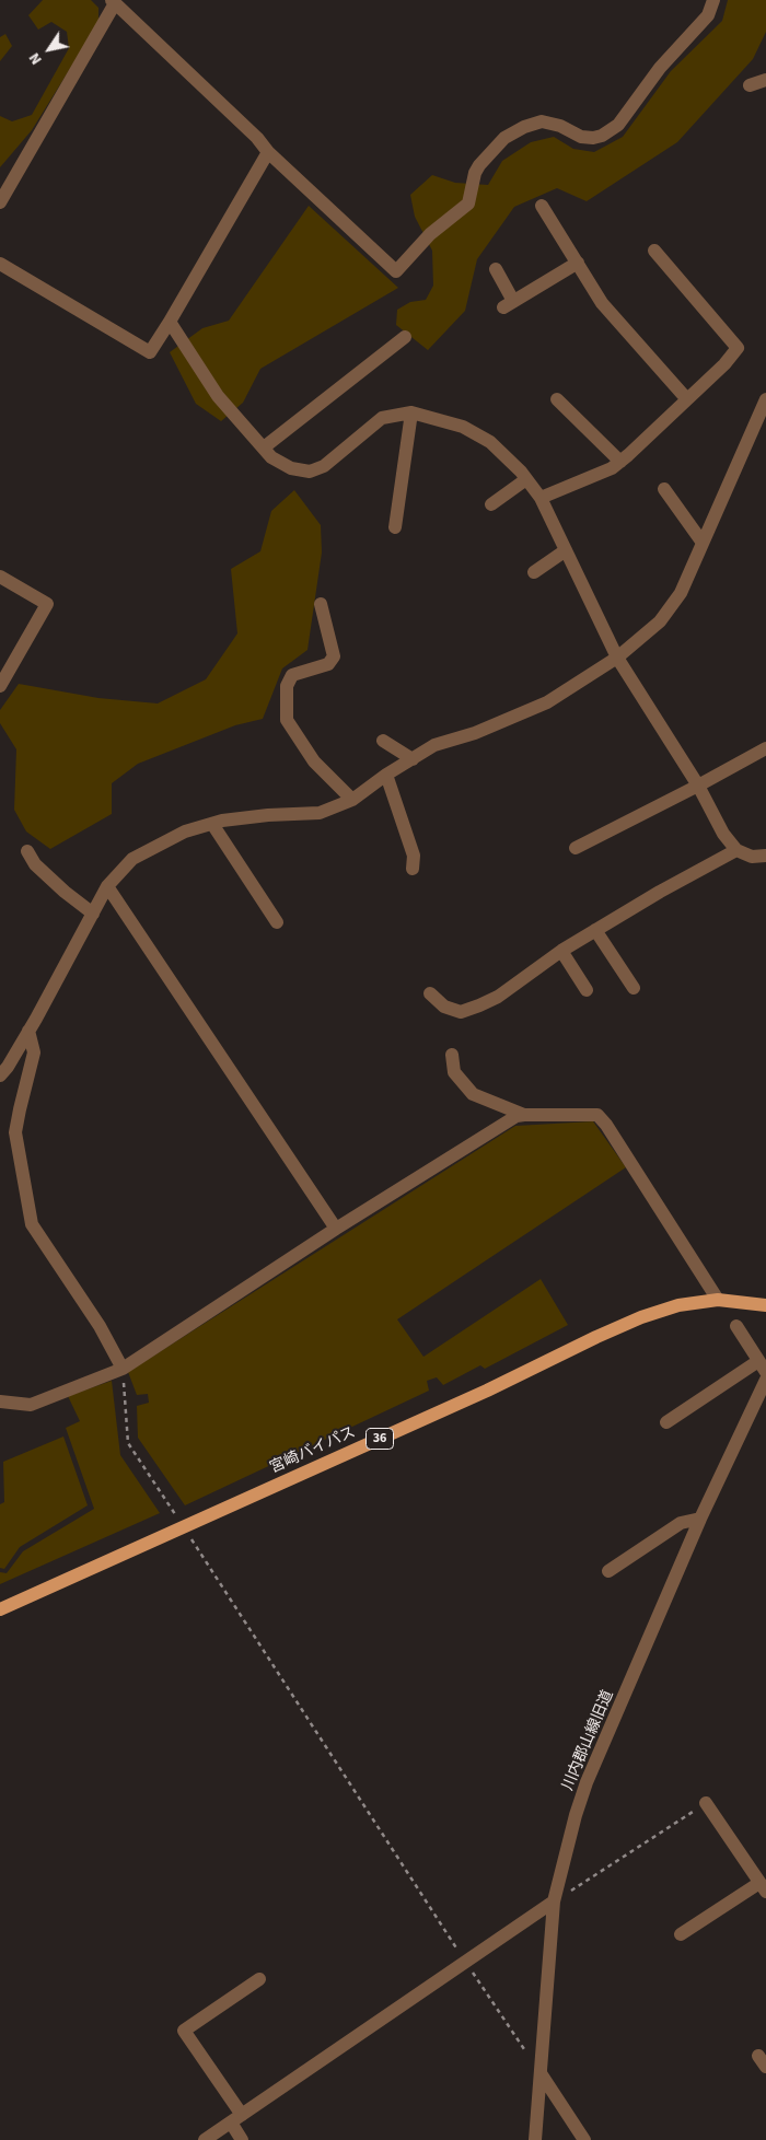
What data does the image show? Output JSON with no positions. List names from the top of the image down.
{
  "streets": {
    "main road": ["36", "宮崎バイパス"],
    "street": ["川内郡山線旧道"]
  },
  "north": "bottom left"
}
